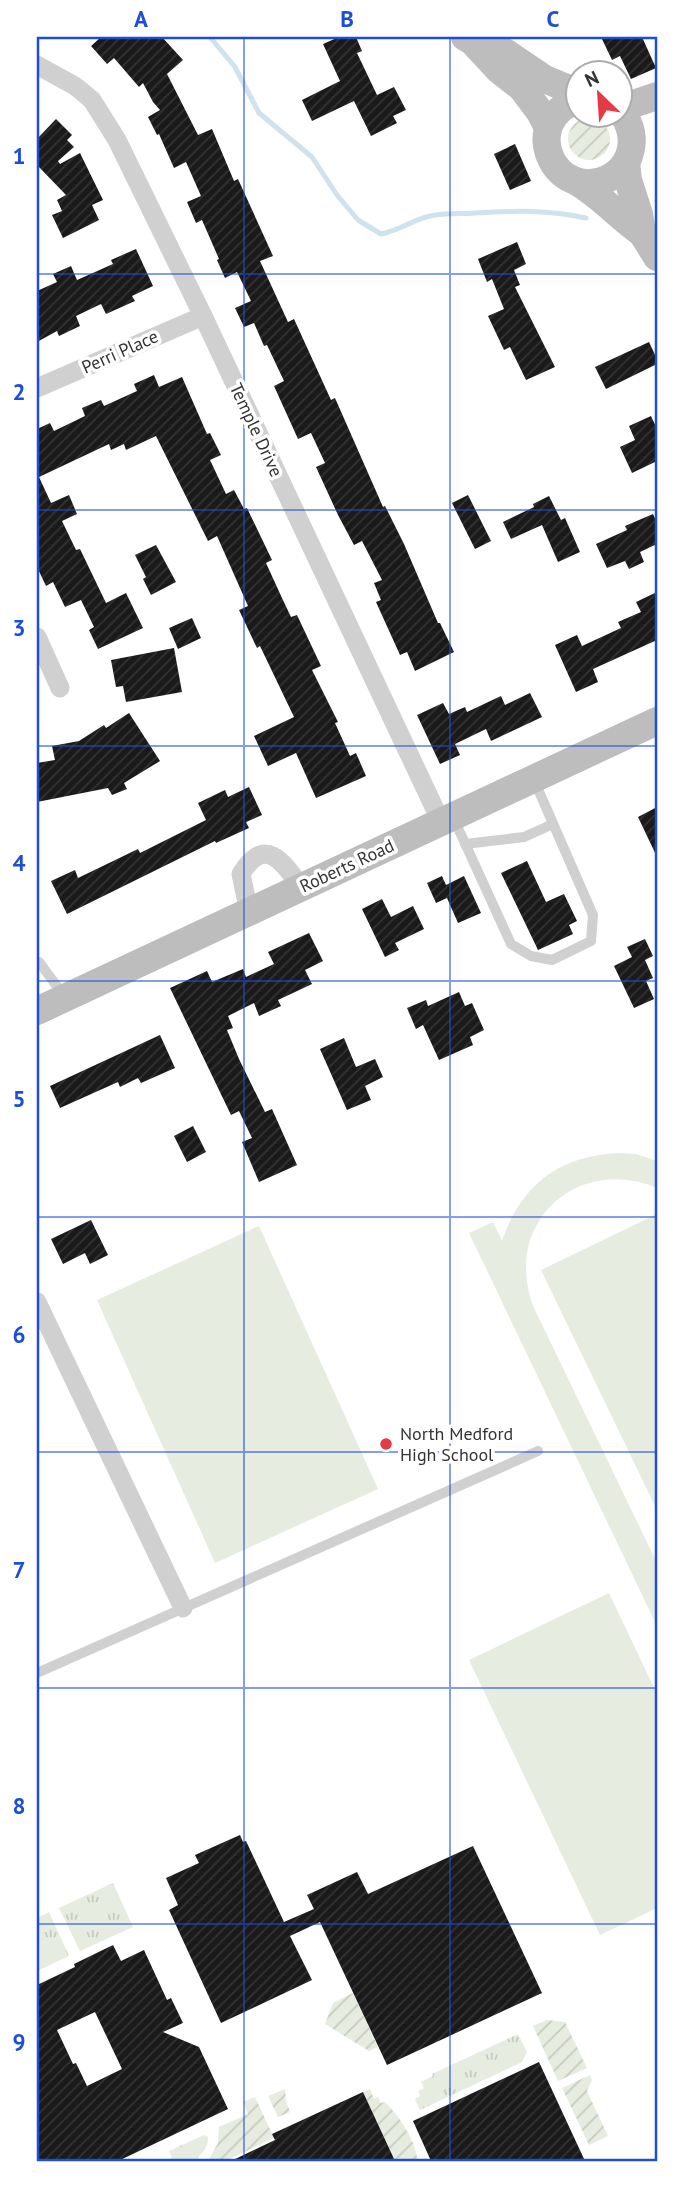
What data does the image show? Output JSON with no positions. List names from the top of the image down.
{
  "streets": {
    "street": ["Perri Place", "Temple Drive", "Roberts Road"]
  },
  "crossings": [
    ["Perri Place", "Temple Drive"],
    ["Temple Drive", "Roberts Road"]
  ],
  "places": ["North Medford High School"],
  "north": "top left",
  "grid": {
    "columns": ["A", "B", "C"],
    "rows": [
      "1",
      "2",
      "3",
      "4",
      "5",
      "6",
      "7",
      "8",
      "9"
    ]
  }
}
